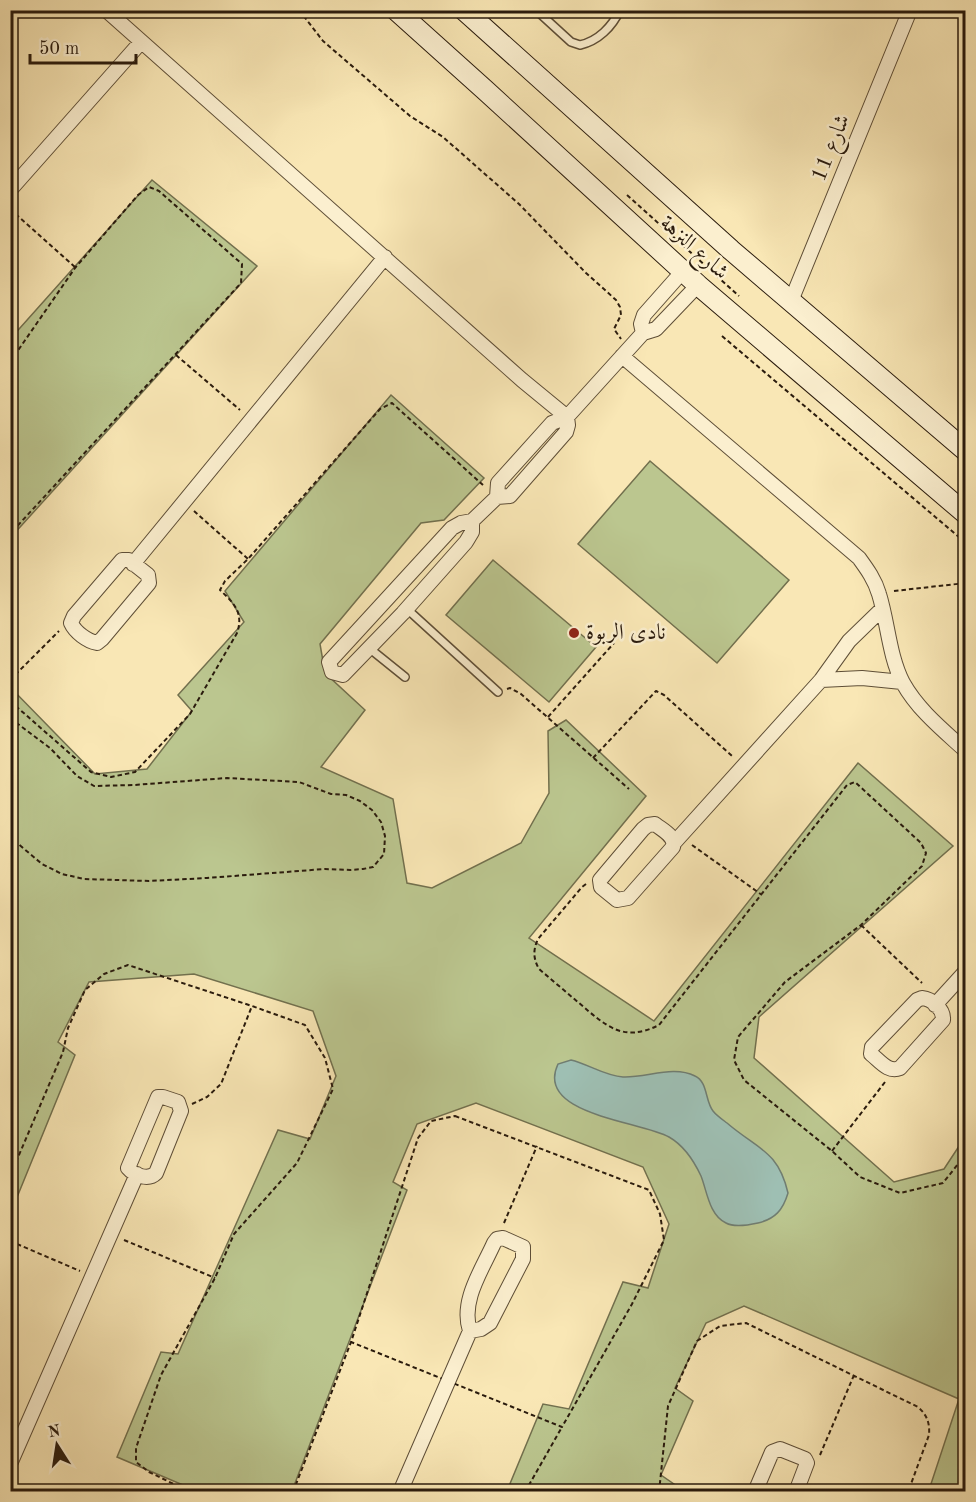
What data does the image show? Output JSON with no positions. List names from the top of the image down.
{
  "streets": {
    "main road": ["شارع النزهة"],
    "street": ["شارع 11"]
  },
  "crossings": [
    ["شارع 11", "شارع النزهة"]
  ],
  "places": ["نادى الربوة"],
  "scale_bar": "50 m",
  "north": "top"
}
